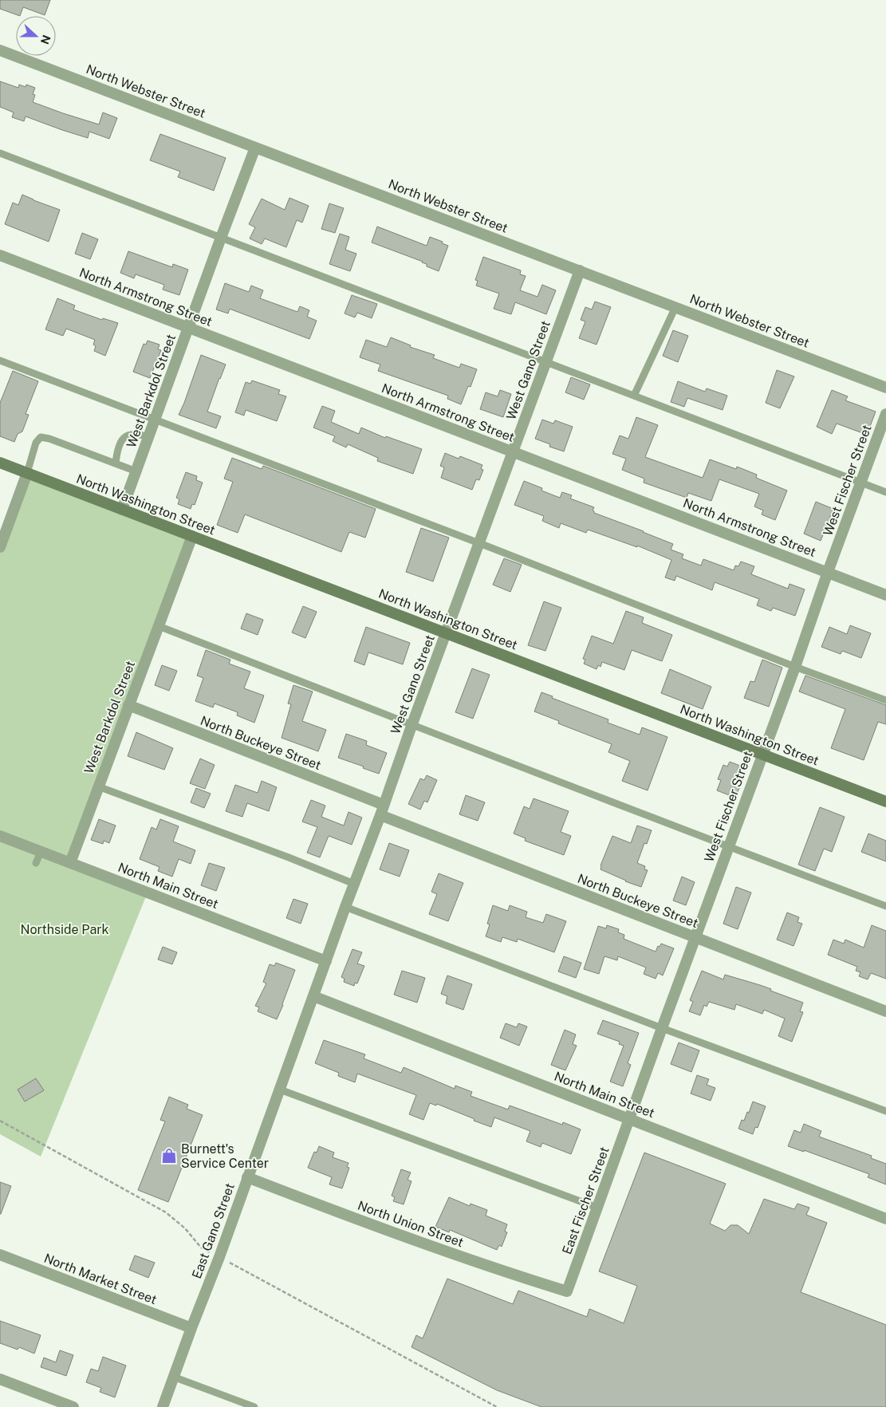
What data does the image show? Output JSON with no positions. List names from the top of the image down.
{
  "streets": {
    "main road": ["North Washington Street"],
    "street": [
      "North Webster Street",
      "North Armstrong Street",
      "West Gano Street",
      "West Barkdol Street",
      "West Fischer Street",
      "North Buckeye Street",
      "North Main Street",
      "East Fischer Street",
      "North Union Street",
      "East Gano Street",
      "North Market Street"
    ]
  },
  "crossings": [
    ["North Webster Street", "West Gano Street"],
    ["North Webster Street", "West Barkdol Street"],
    ["North Armstrong Street", "West Gano Street"],
    ["North Armstrong Street", "West Barkdol Street"],
    ["North Armstrong Street", "West Fischer Street"],
    ["West Gano Street", "North Washington Street"],
    ["West Gano Street", "North Buckeye Street"],
    ["West Gano Street", "North Main Street"],
    ["West Gano Street", "East Gano Street"],
    ["West Barkdol Street", "North Washington Street"],
    ["West Barkdol Street", "North Buckeye Street"],
    ["West Barkdol Street", "North Main Street"],
    ["West Fischer Street", "North Washington Street"],
    ["West Fischer Street", "North Buckeye Street"],
    ["West Fischer Street", "North Main Street"],
    ["West Fischer Street", "East Fischer Street"],
    ["North Main Street", "East Fischer Street"],
    ["North Main Street", "East Gano Street"],
    ["East Fischer Street", "North Union Street"],
    ["North Union Street", "East Gano Street"],
    ["East Gano Street", "North Market Street"]
  ],
  "parks": ["Northside Park"],
  "places": {
    "shop": ["Burnett's Service Center"]
  },
  "north": "right"
}
